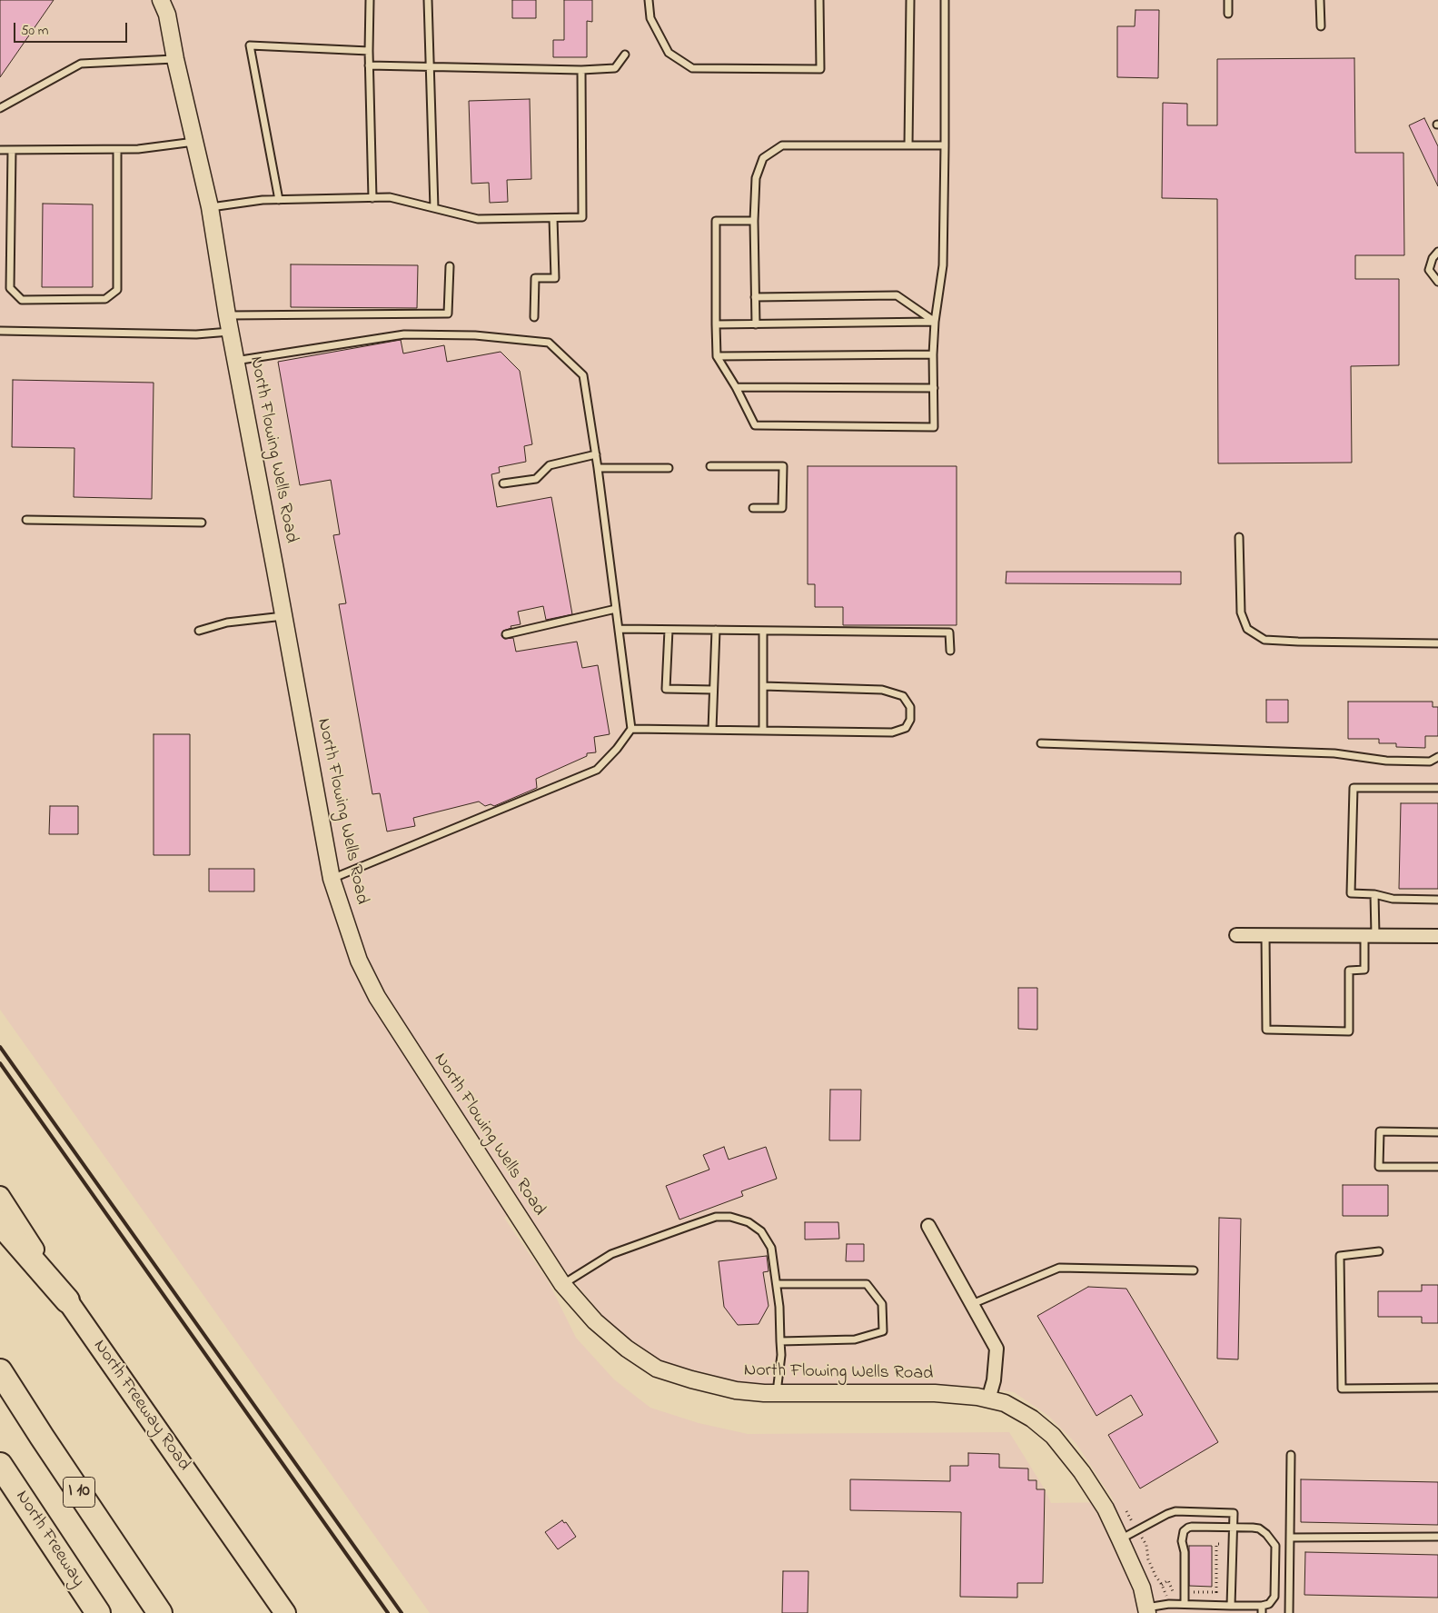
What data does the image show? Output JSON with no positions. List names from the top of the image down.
{
  "streets": {
    "highway": ["I 10", "North Freeway"],
    "main road": ["North Freeway Road"],
    "street": ["North Flowing Wells Road"]
  },
  "scale_bar": "50 m"
}
